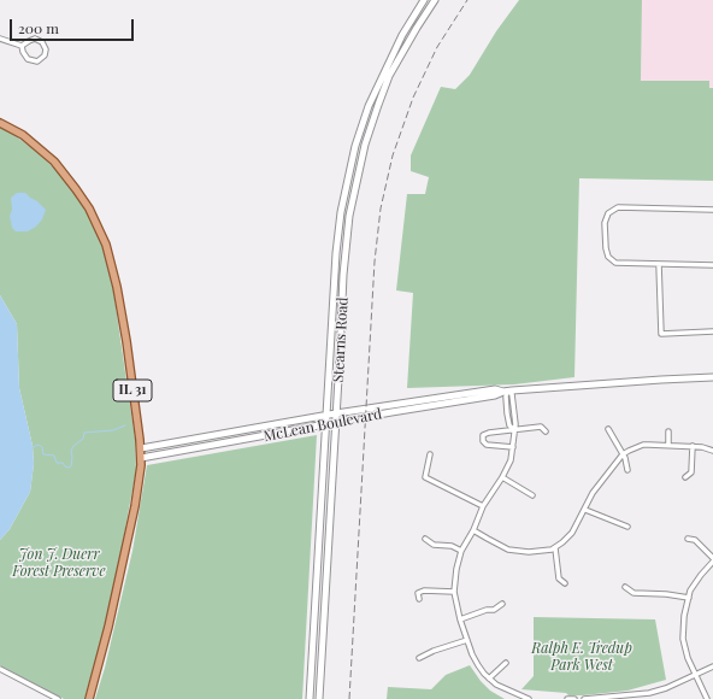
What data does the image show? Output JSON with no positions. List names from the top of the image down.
{
  "streets": {
    "main road": ["Stearns Road", "IL 31", "McLean Boulevard"]
  },
  "crossings": [
    ["Stearns Road", "McLean Boulevard"],
    ["IL 31", "McLean Boulevard"]
  ],
  "parks": ["Jon J. Duerr Forest Preserve", "Ralph E. Tredup Park West"],
  "scale_bar": "200 m"
}
